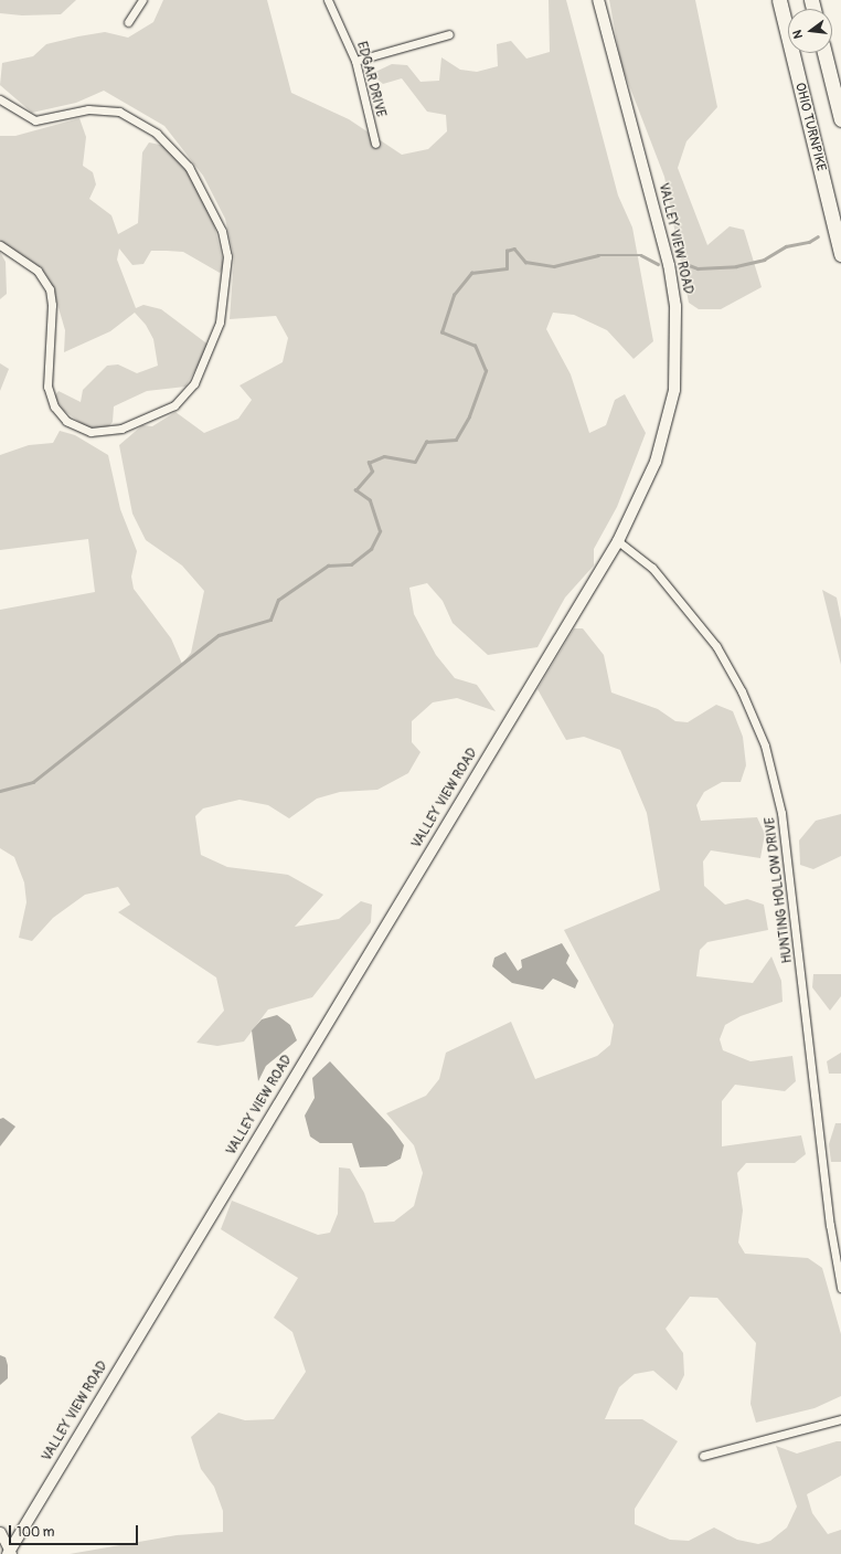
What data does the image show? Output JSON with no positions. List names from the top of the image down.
{
  "streets": {
    "highway": ["OHIO TURNPIKE"],
    "main road": ["VALLEY VIEW ROAD"],
    "street": ["EDGAR DRIVE", "HUNTING HOLLOW DRIVE"]
  },
  "crossings": [
    ["VALLEY VIEW ROAD", "HUNTING HOLLOW DRIVE"]
  ],
  "scale_bar": "100 m",
  "north": "left"
}
